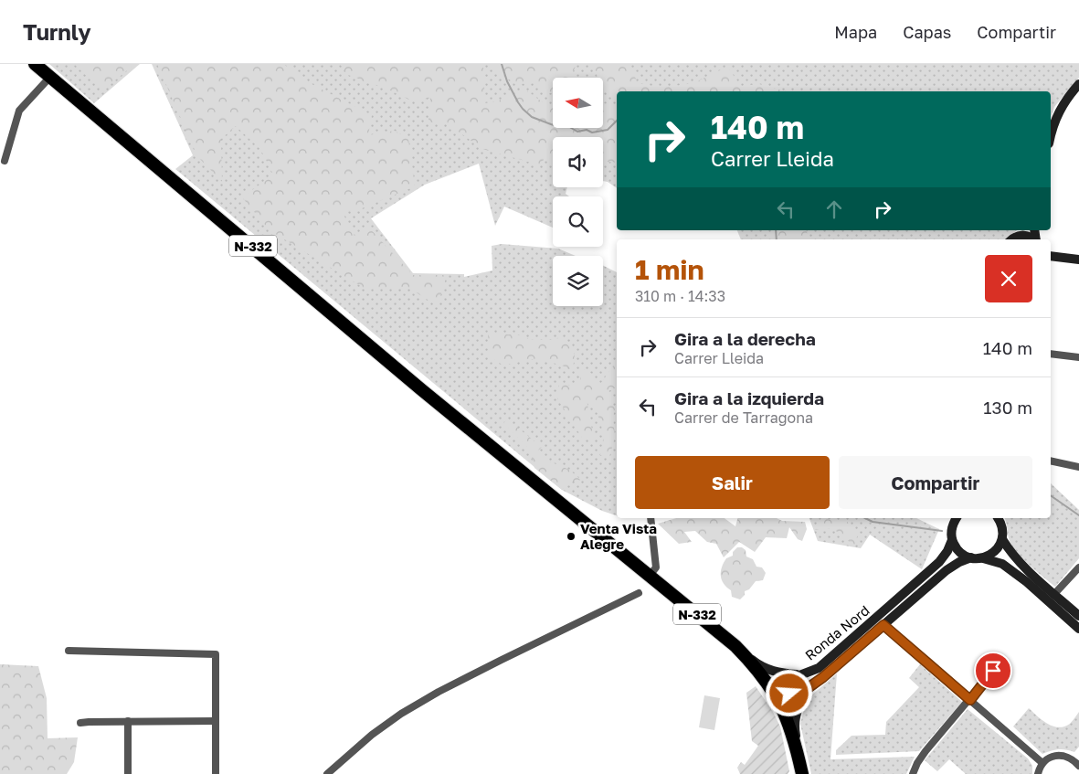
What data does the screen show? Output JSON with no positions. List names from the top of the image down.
{
  "streets": {
    "highway": ["N-332"],
    "main road": ["Ronda Nord"]
  },
  "places": ["Venta Vista Alegre"],
  "north": "left",
  "page": {
    "header": "Turnly",
    "nav": ["Mapa", "Capas", "Compartir"],
    "turn": ["140 m", "Carrer Lleida"],
    "heading": ["1 min", "310 m · 14:33"],
    "list": [
      {
        "name": "Gira a la derecha",
        "note": "Carrer Lleida",
        "value": "140 m"
      },
      {
        "name": "Gira a la izquierda",
        "note": "Carrer de Tarragona",
        "value": "130 m"
      }
    ],
    "buttons": ["Salir", "Compartir"]
  }
}
